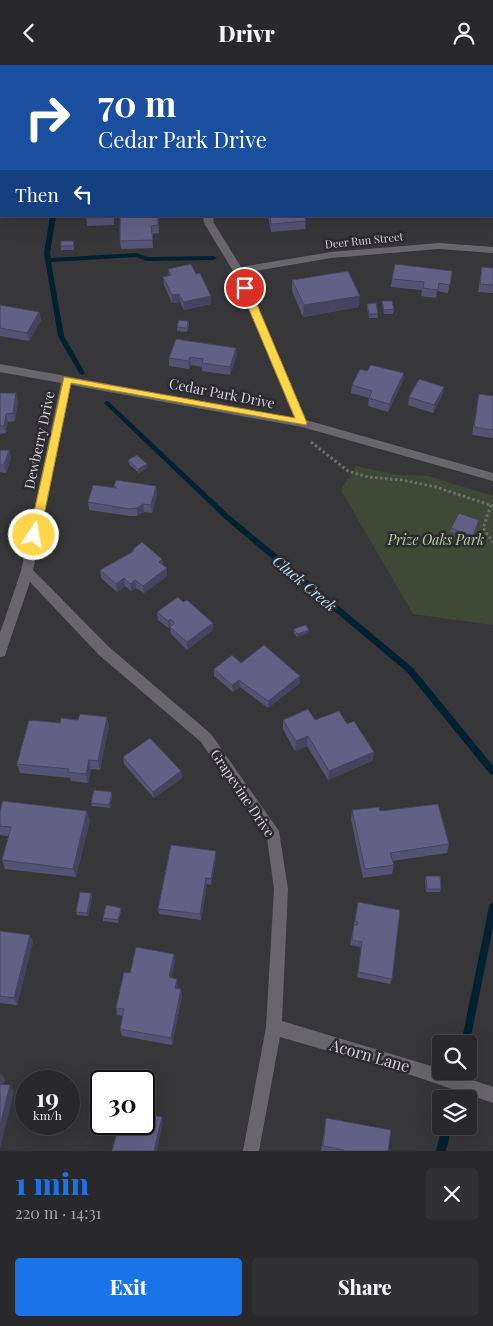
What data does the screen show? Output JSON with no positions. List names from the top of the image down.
{
  "streets": {
    "street": [
      "Deer Run Street",
      "Cedar Park Drive",
      "Dewberry Drive",
      "Grapevine Drive",
      "Acorn Lane"
    ]
  },
  "crossings": [
    ["Cedar Park Drive", "Dewberry Drive"],
    ["Dewberry Drive", "Grapevine Drive"],
    ["Grapevine Drive", "Acorn Lane"]
  ],
  "water": ["Cluck Creek"],
  "parks": ["Prize Oaks Park"],
  "page": {
    "header": "Drivr",
    "turn": ["70 m", "Cedar Park Drive"],
    "then": "Then",
    "speed": "19 km/h",
    "limit": "30",
    "heading": ["1 min", "220 m · 14:31"],
    "buttons": ["Exit", "Share"]
  }
}
